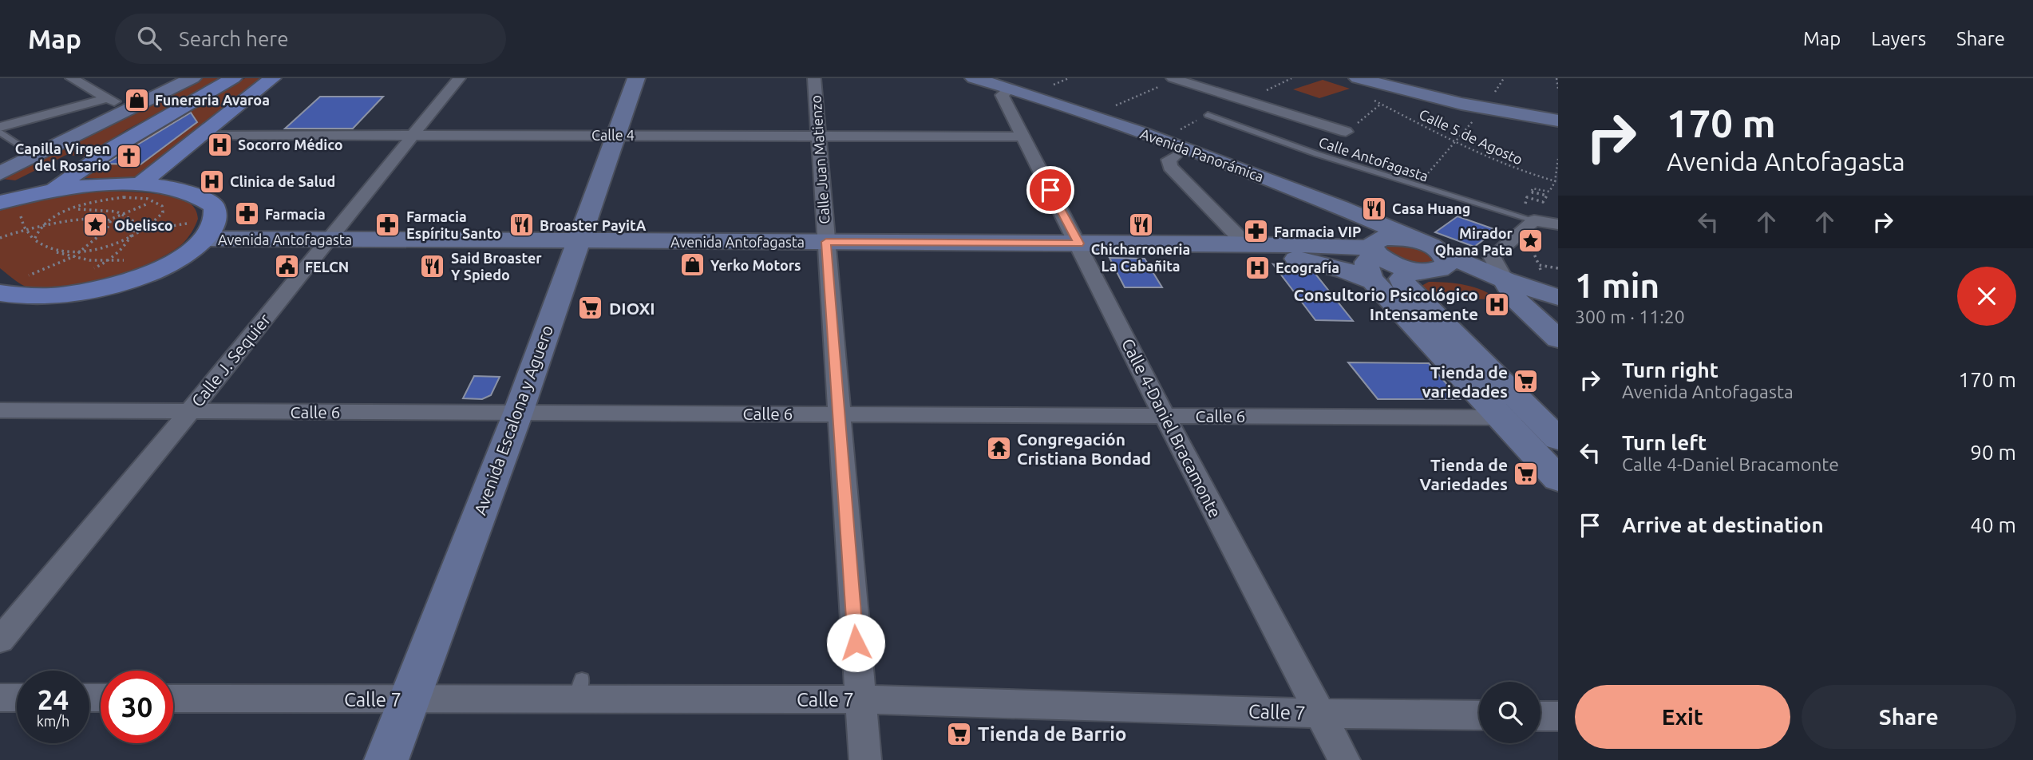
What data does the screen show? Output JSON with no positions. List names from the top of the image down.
{
  "streets": {
    "street": [
      "Calle 4",
      "Avenida Panorámica",
      "Calle Juan Matienzo",
      "Avenida Antofagasta",
      "Calle J. Sequier",
      "Calle 6",
      "Avenida Escalona y Aguero",
      "Calle 4-Daniel Bracamonte",
      "Calle 7"
    ],
    "lane": ["Calle Antofagasta"],
    "path": ["Calle 5 de Agosto"]
  },
  "crossings": [
    ["Calle 4", "Calle Juan Matienzo"],
    ["Calle 4", "Calle J. Sequier"],
    ["Calle 4", "Avenida Escalona y Aguero"],
    ["Calle 4", "Calle 4-Daniel Bracamonte"],
    ["Avenida Panorámica", "Avenida Antofagasta"],
    ["Avenida Panorámica", "Calle 4-Daniel Bracamonte"],
    ["Calle Juan Matienzo", "Avenida Antofagasta"],
    ["Calle Juan Matienzo", "Calle 6"],
    ["Calle Juan Matienzo", "Calle 7"],
    ["Avenida Antofagasta", "Calle J. Sequier"],
    ["Avenida Antofagasta", "Avenida Escalona y Aguero"],
    ["Avenida Antofagasta", "Calle 4-Daniel Bracamonte"],
    ["Calle J. Sequier", "Calle 6"],
    ["Calle 6", "Avenida Escalona y Aguero"],
    ["Calle 6", "Calle 4-Daniel Bracamonte"],
    ["Avenida Escalona y Aguero", "Calle 7"],
    ["Calle 4-Daniel Bracamonte", "Calle 7"]
  ],
  "places": {
    "shop": ["Funeraria Avaroa", "Yerko Motors"],
    "hospital": [
      "Socorro Médico",
      "Clinica de Salud",
      "Ecografía",
      "Consultorio Psicológico Intensamente"
    ],
    "church": ["Capilla Virgen del Rosario"],
    "restaurant": [
      "Casa Huang",
      "Chicharroneria La Cabañita",
      "Broaster PayitA",
      "Said Broaster Y Spiedo"
    ],
    "pharmacy": ["Farmacia", "Farmacia Espíritu Santo", "Farmacia VIP"],
    "place": ["Obelisco", "Mirador Qhana Pata"],
    "public building": ["FELCN"],
    "supermarket": [
      "DIOXI",
      "Tienda de variedades",
      "Tienda de Variedades",
      "Tienda de Barrio"
    ],
    "temple": ["Congregación Cristiana Bondad"]
  },
  "page": {
    "header": "Map",
    "search": "Search here",
    "nav": ["Map", "Layers", "Share"],
    "turn": ["170 m", "Avenida Antofagasta"],
    "heading": ["1 min", "300 m · 11:20"],
    "list": [
      {
        "name": "Turn right",
        "note": "Avenida Antofagasta",
        "value": "170 m"
      },
      {
        "name": "Turn left",
        "note": "Calle 4-Daniel Bracamonte",
        "value": "90 m"
      },
      {
        "name": "Arrive at destination",
        "value": "40 m"
      }
    ],
    "speed": "24 km/h",
    "limit": "30",
    "buttons": ["Exit", "Share"]
  }
}
